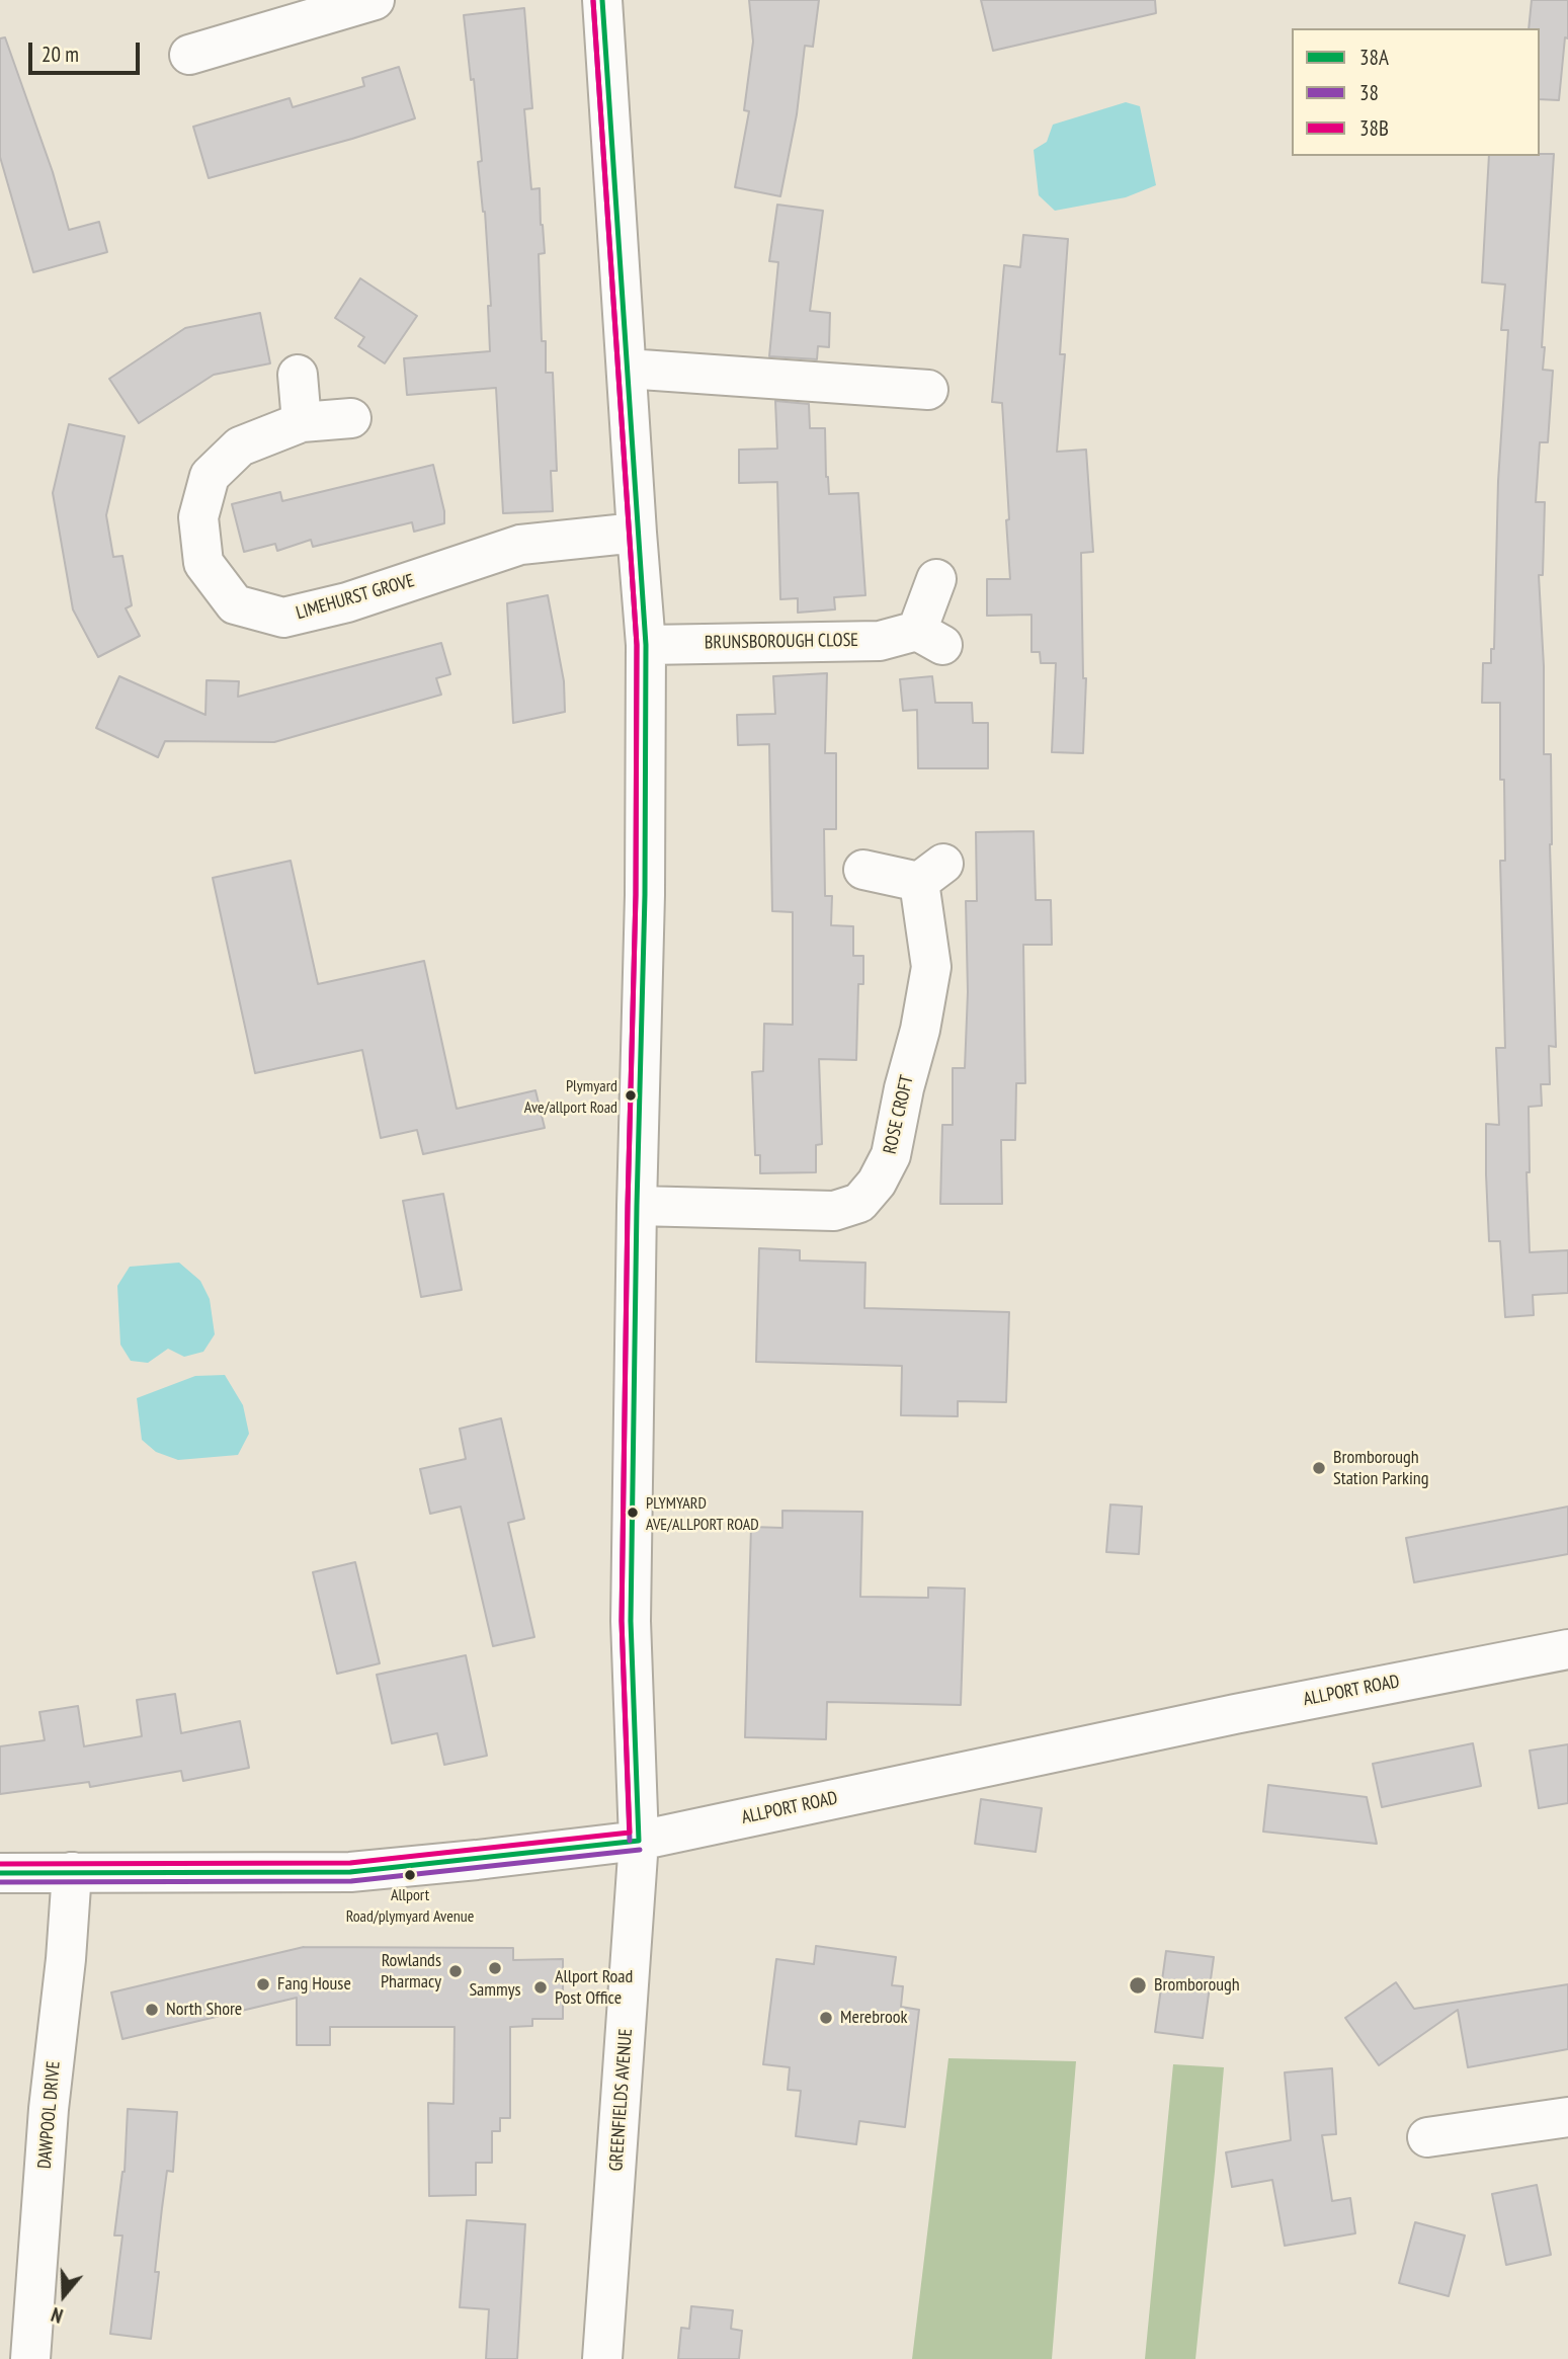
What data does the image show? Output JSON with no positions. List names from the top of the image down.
{
  "streets": {
    "street": [
      "LIMEHURST GROVE",
      "BRUNSBOROUGH CLOSE",
      "ROSE CROFT",
      "ALLPORT ROAD",
      "GREENFIELDS AVENUE",
      "DAWPOOL DRIVE"
    ]
  },
  "crossings": [
    ["LIMEHURST GROVE", "GREENFIELDS AVENUE"],
    ["BRUNSBOROUGH CLOSE", "GREENFIELDS AVENUE"],
    ["ROSE CROFT", "GREENFIELDS AVENUE"],
    ["ALLPORT ROAD", "GREENFIELDS AVENUE"],
    ["ALLPORT ROAD", "DAWPOOL DRIVE"]
  ],
  "places": [
    "Plymyard Ave/allport Road",
    "Bromborough Station Parking",
    "PLYMYARD AVE/ALLPORT ROAD",
    "Allport Road/plymyard Avenue",
    "Sammys",
    "Rowlands Pharmacy",
    "Fang House",
    "Bromborough",
    "Allport Road Post Office",
    "North Shore",
    "Merebrook"
  ],
  "lines": ["transit line 38A", "transit line 38", "transit line 38B"],
  "legend": ["38A", "38", "38B"],
  "scale_bar": "20 m",
  "north": "bottom"
}
